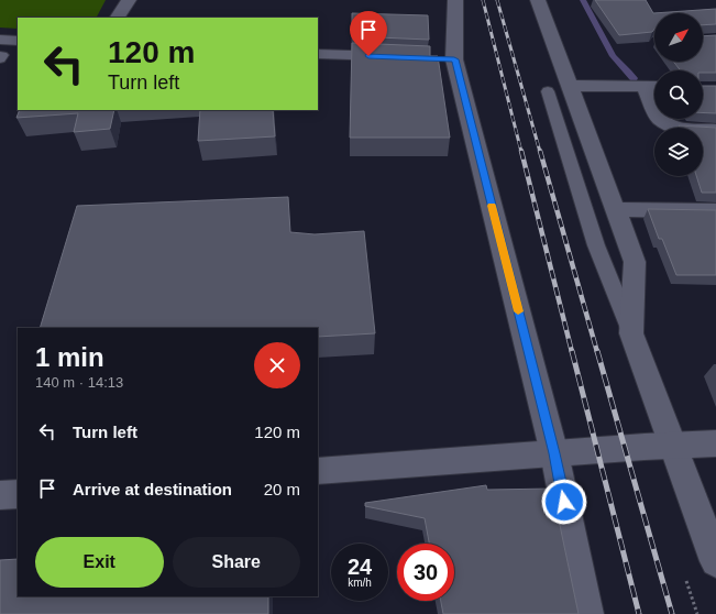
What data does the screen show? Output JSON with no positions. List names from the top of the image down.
{
  "north": "top right",
  "page": {
    "turn": ["120 m", "Turn left"],
    "heading": ["1 min", "140 m · 14:13"],
    "list": [
      {
        "name": "Turn left",
        "value": "120 m"
      },
      {
        "name": "Arrive at destination",
        "value": "20 m"
      }
    ],
    "buttons": ["Exit", "Share"],
    "speed": "24 km/h",
    "limit": "30"
  }
}
